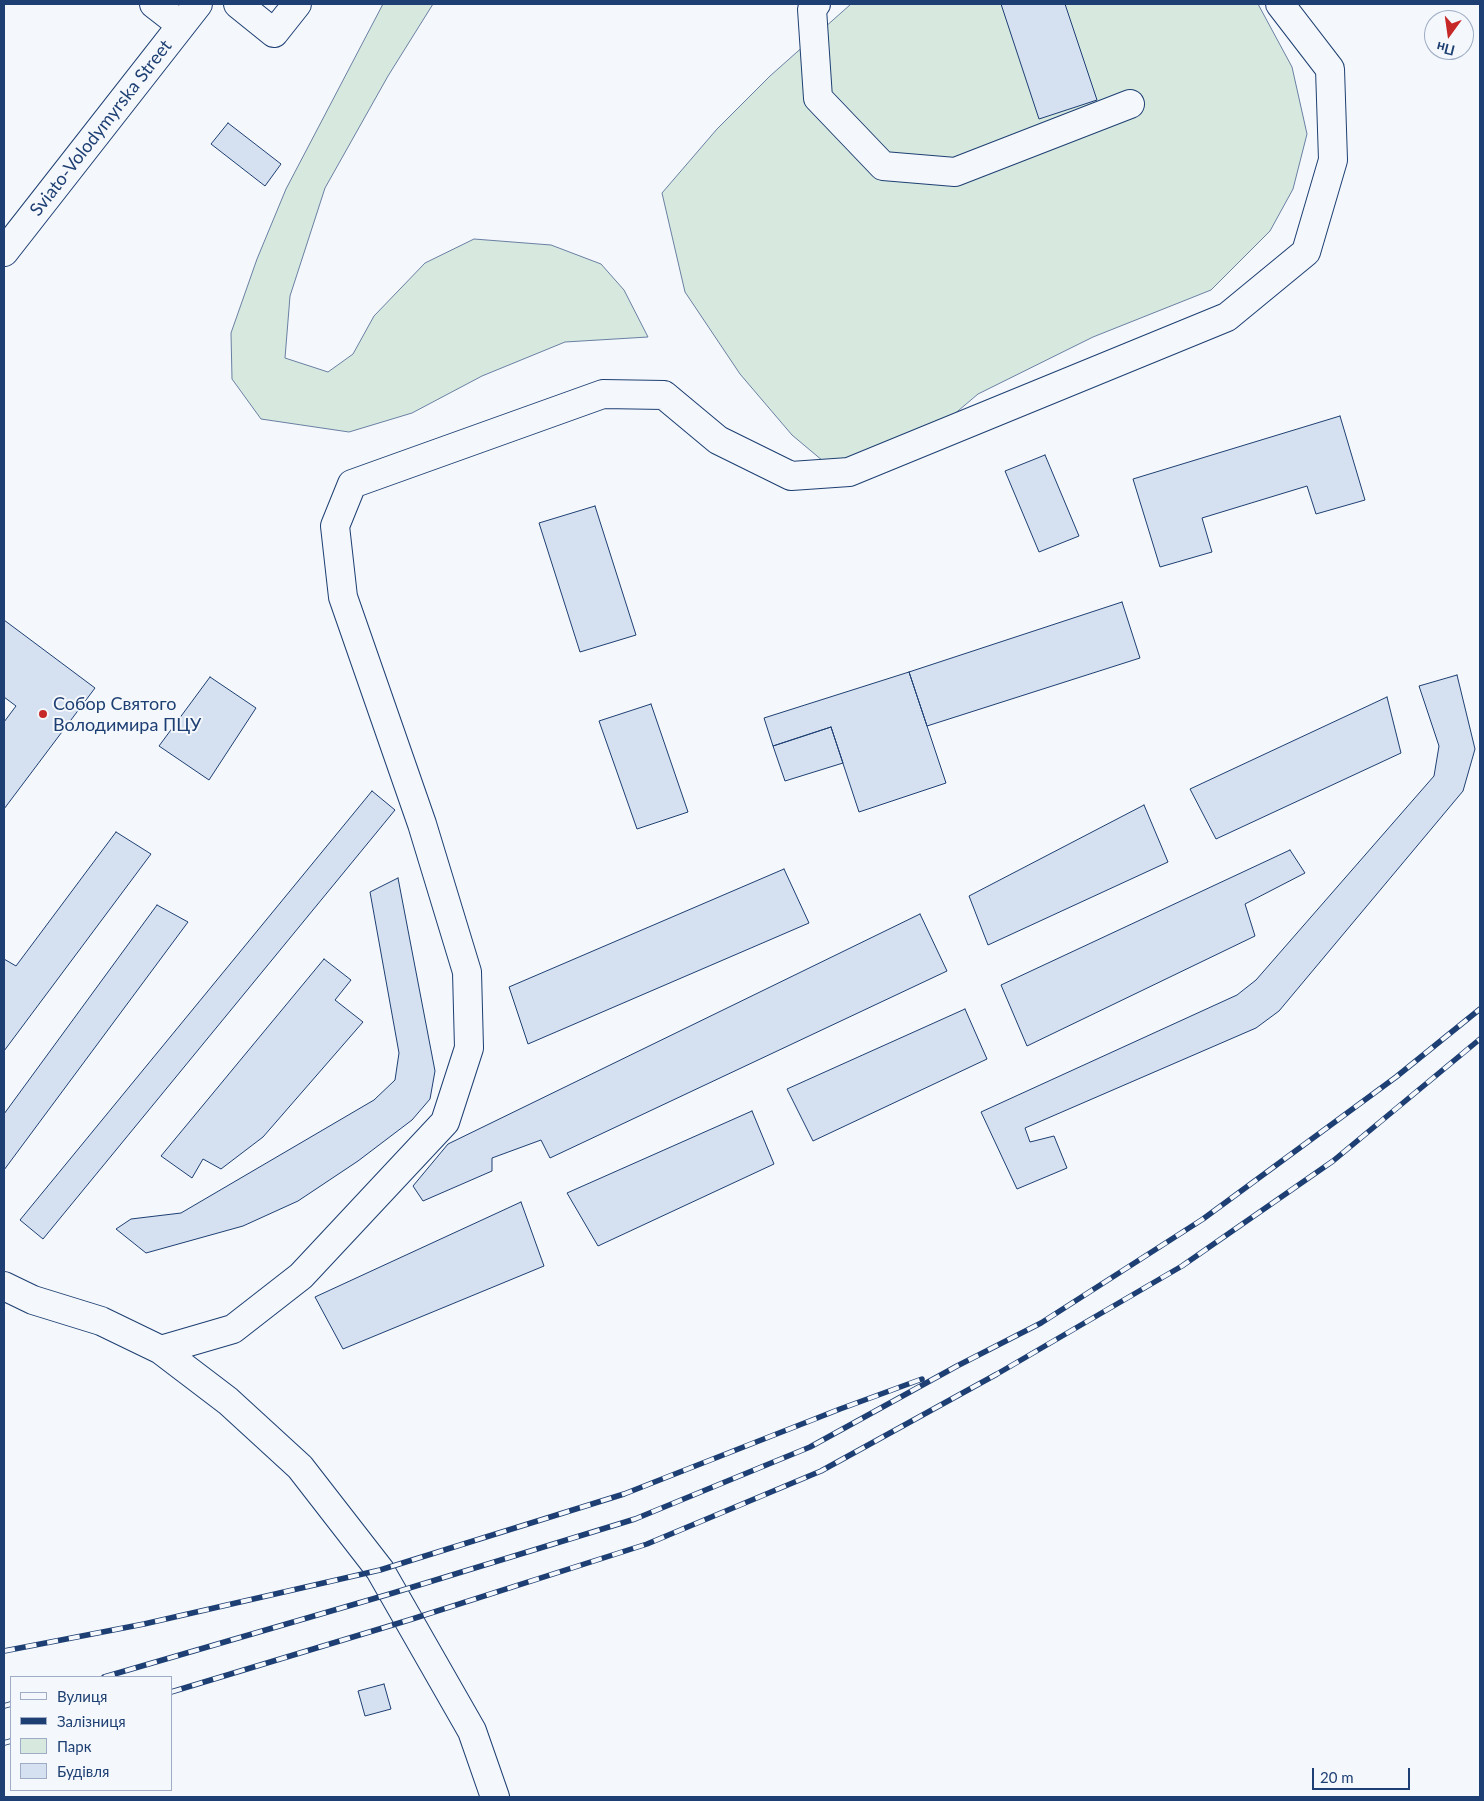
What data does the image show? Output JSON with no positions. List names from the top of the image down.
{
  "streets": {
    "street": ["Sviato-Volodymyrska Street"]
  },
  "places": ["Собор Святого Володимира ПЦУ"],
  "legend": [
    "Вулиця",
    "Залізниця",
    "Парк",
    "Будівля"
  ],
  "scale_bar": "20 m",
  "north": "bottom"
}
